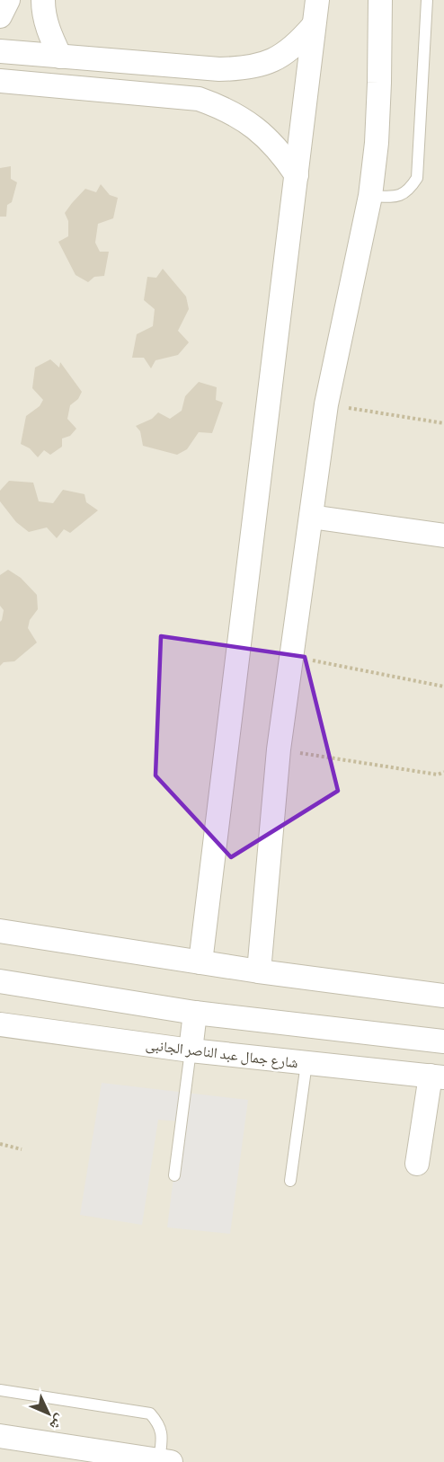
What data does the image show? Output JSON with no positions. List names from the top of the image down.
{
  "streets": {
    "street": ["شارع جمال عبد الناصر الجانبى"]
  },
  "north": "bottom right"
}
